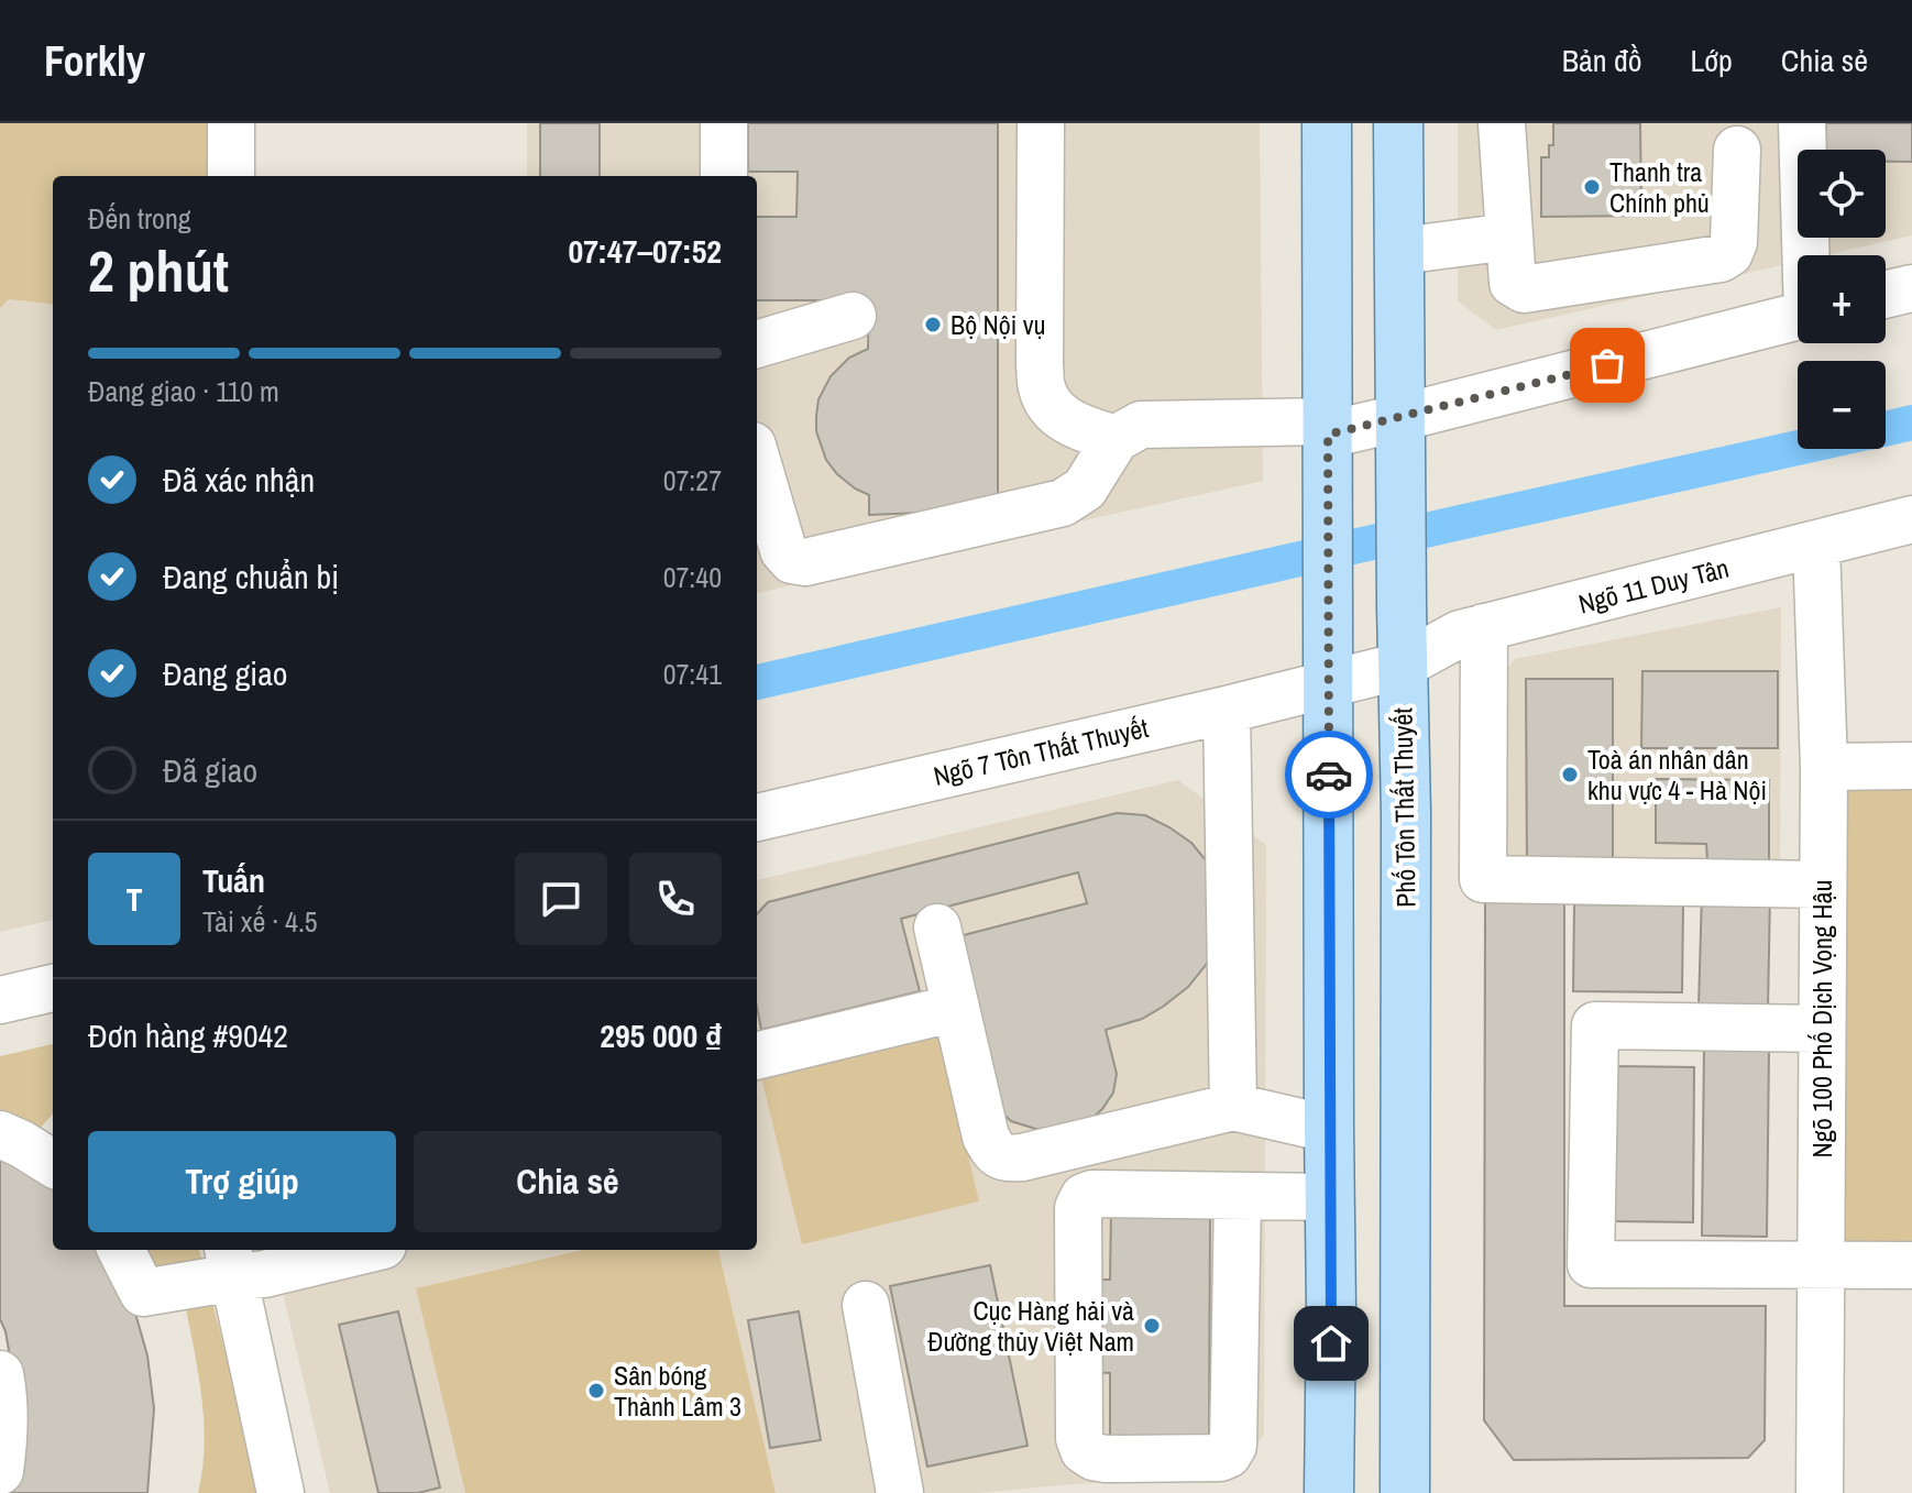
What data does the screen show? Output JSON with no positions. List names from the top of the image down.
{
  "streets": {
    "main road": ["Phố Tôn Thất Thuyết"],
    "street": ["Ngõ 11 Duy Tân", "Ngõ 7 Tôn Thất Thuyết", "Ngõ 100 Phố Dịch Vọng Hậu"]
  },
  "crossings": [
    ["Ngõ 11 Duy Tân", "Ngõ 7 Tôn Thất Thuyết"],
    ["Ngõ 11 Duy Tân", "Phố Tôn Thất Thuyết"],
    ["Ngõ 11 Duy Tân", "Ngõ 100 Phố Dịch Vọng Hậu"]
  ],
  "places": [
    "Thanh tra Chính phủ",
    "Bộ Nội vụ",
    "Toà án nhân dân khu vực 4 - Hà Nội",
    "Cục Hàng hải và Đường thủy Việt Nam",
    "Sân bóng Thành Lâm 3"
  ],
  "page": {
    "header": "Forkly",
    "nav": ["Bản đồ", "Lớp", "Chia sẻ"],
    "map_buttons": ["+", "−"],
    "heading": ["2 phút", "Đến trong", "07:47–07:52"],
    "panel": [
      "Tuấn",
      "Tài xế · 4.5",
      "Đơn hàng #9042",
      "295 000 ₫"
    ],
    "bar": "Đang giao · 110 m",
    "list": [
      ["Đã xác nhận", "07:27"],
      ["Đang chuẩn bị", "07:40"],
      ["Đang giao", "07:41"],
      "Đã giao"
    ],
    "round": "T",
    "buttons": ["Trợ giúp", "Chia sẻ"]
  }
}
